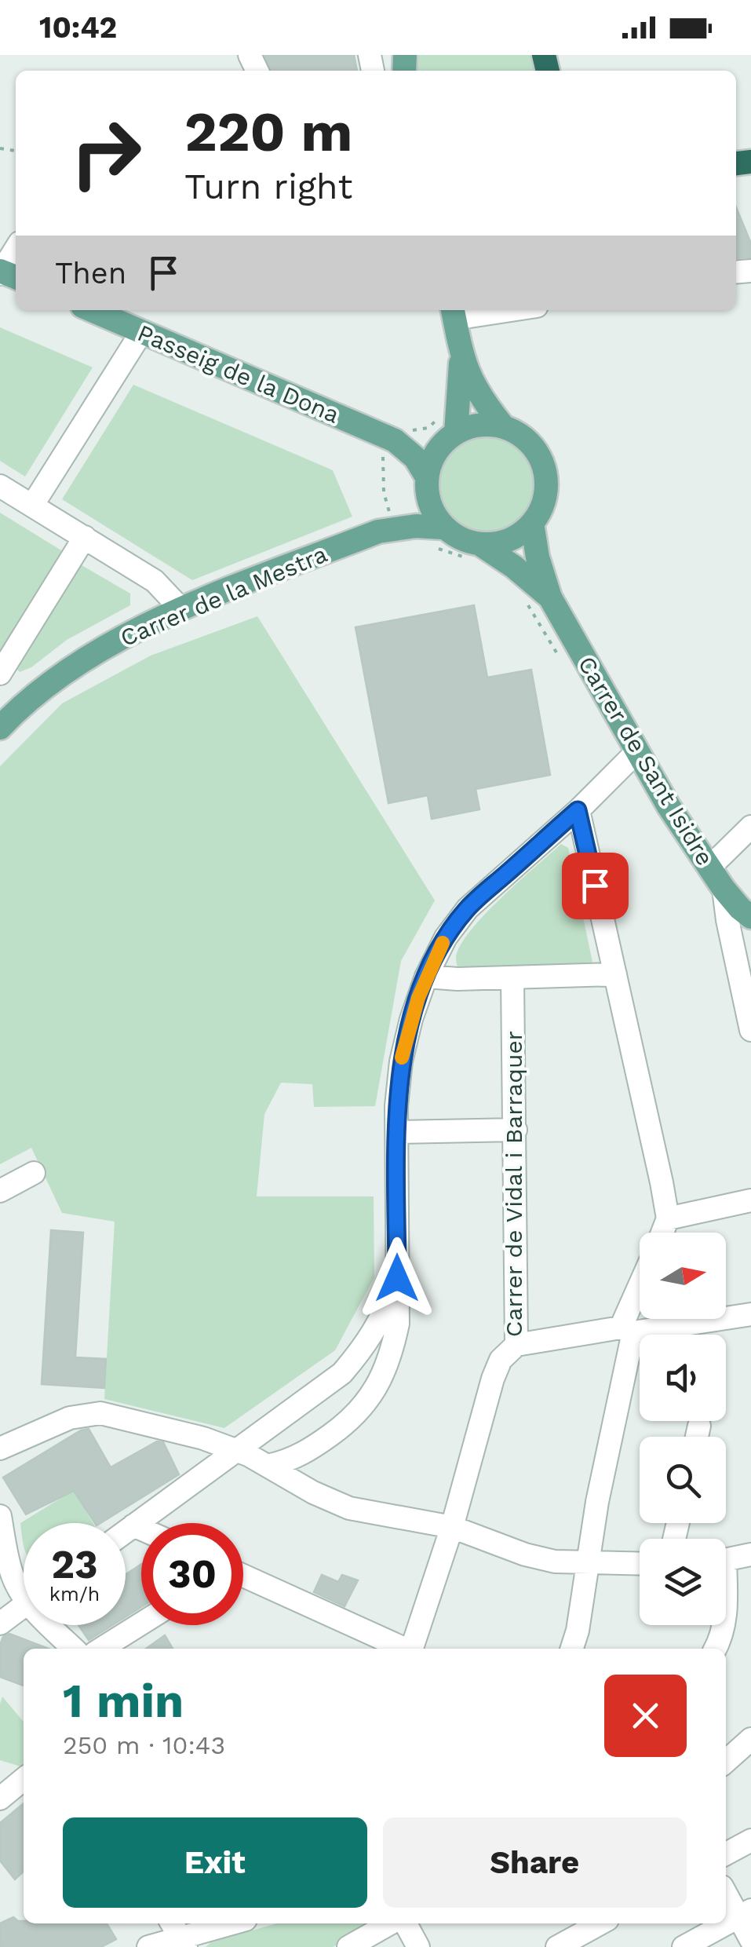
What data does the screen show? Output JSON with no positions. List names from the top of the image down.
{
  "streets": {
    "main road": ["Passeig de la Dona", "Carrer de la Mestra", "Carrer de Sant Isidre"],
    "street": ["Carrer de Vidal i Barraquer"]
  },
  "crossings": [
    ["Passeig de la Dona", "Carrer de la Mestra"],
    ["Passeig de la Dona", "Carrer de Sant Isidre"],
    ["Carrer de la Mestra", "Carrer de Sant Isidre"]
  ],
  "north": "right",
  "page": {
    "status": "10:42",
    "turn": ["220 m", "Turn right"],
    "then": "Then",
    "speed": "23 km/h",
    "limit": "30",
    "heading": ["1 min", "250 m · 10:43"],
    "buttons": ["Exit", "Share"]
  }
}
